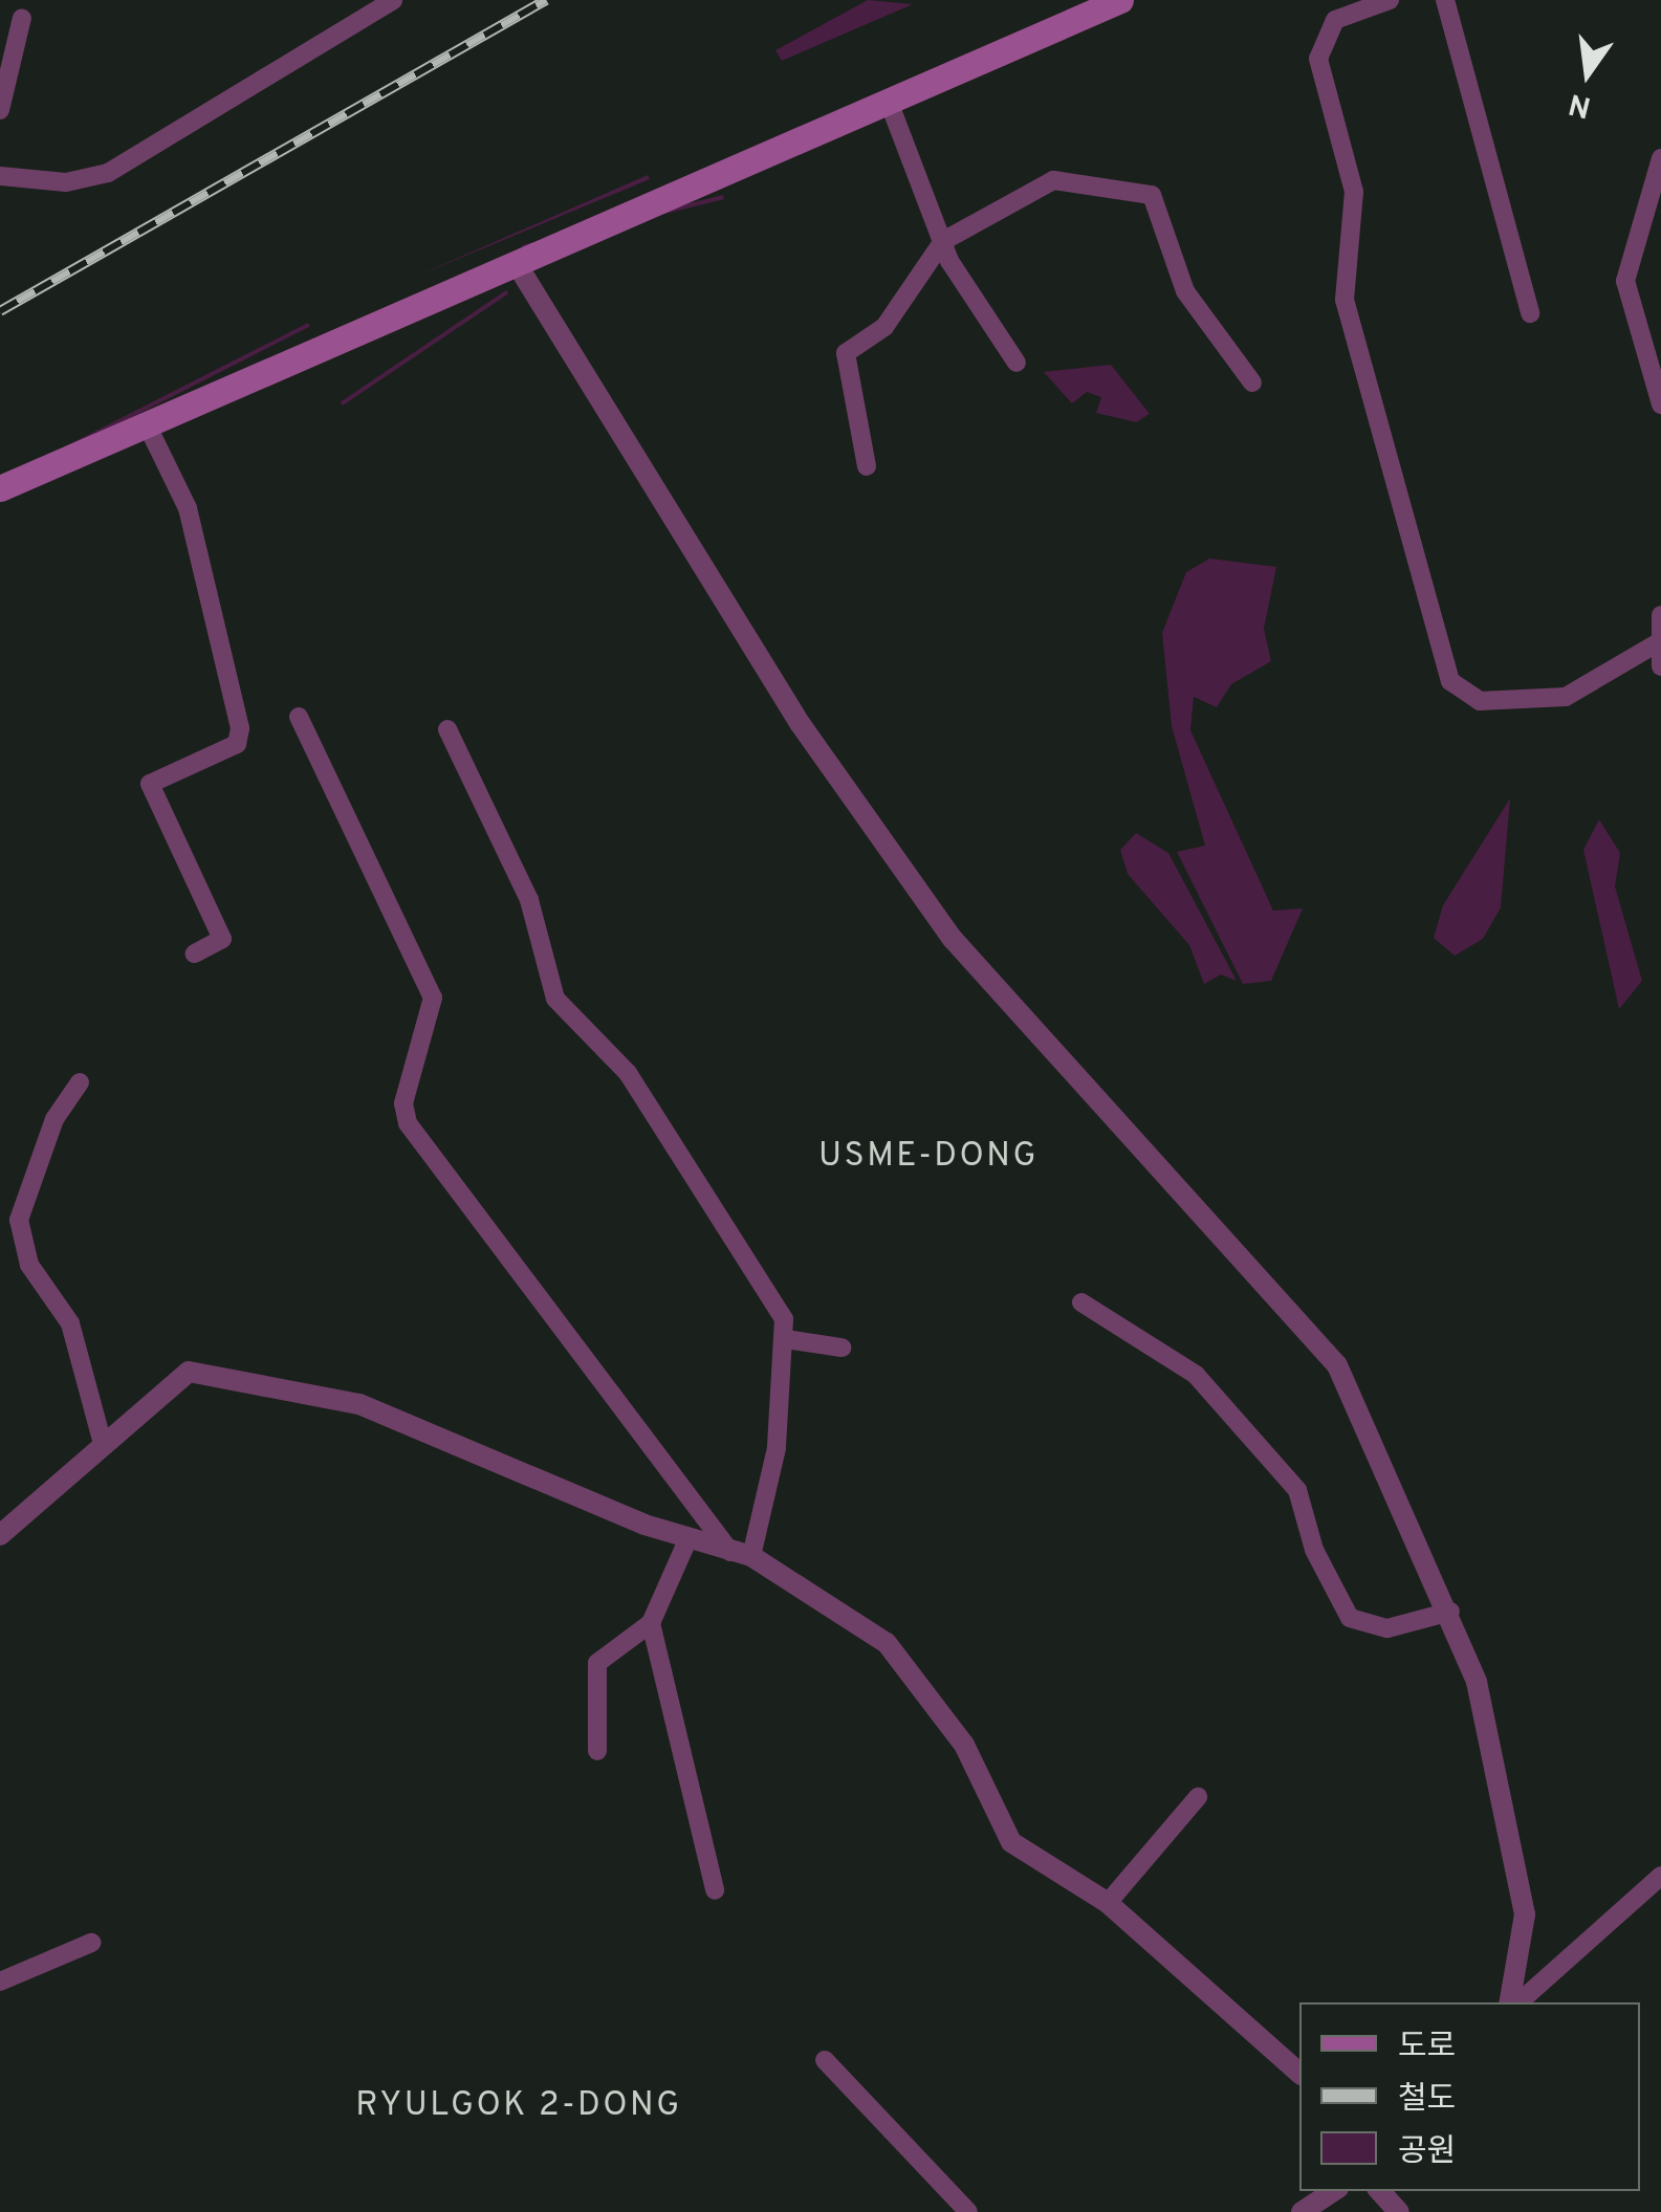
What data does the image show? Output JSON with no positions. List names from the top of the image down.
{
  "districts": ["USME-DONG", "RYULGOK 2-DONG"],
  "legend": ["도로", "철도", "공원"],
  "north": "bottom"
}
